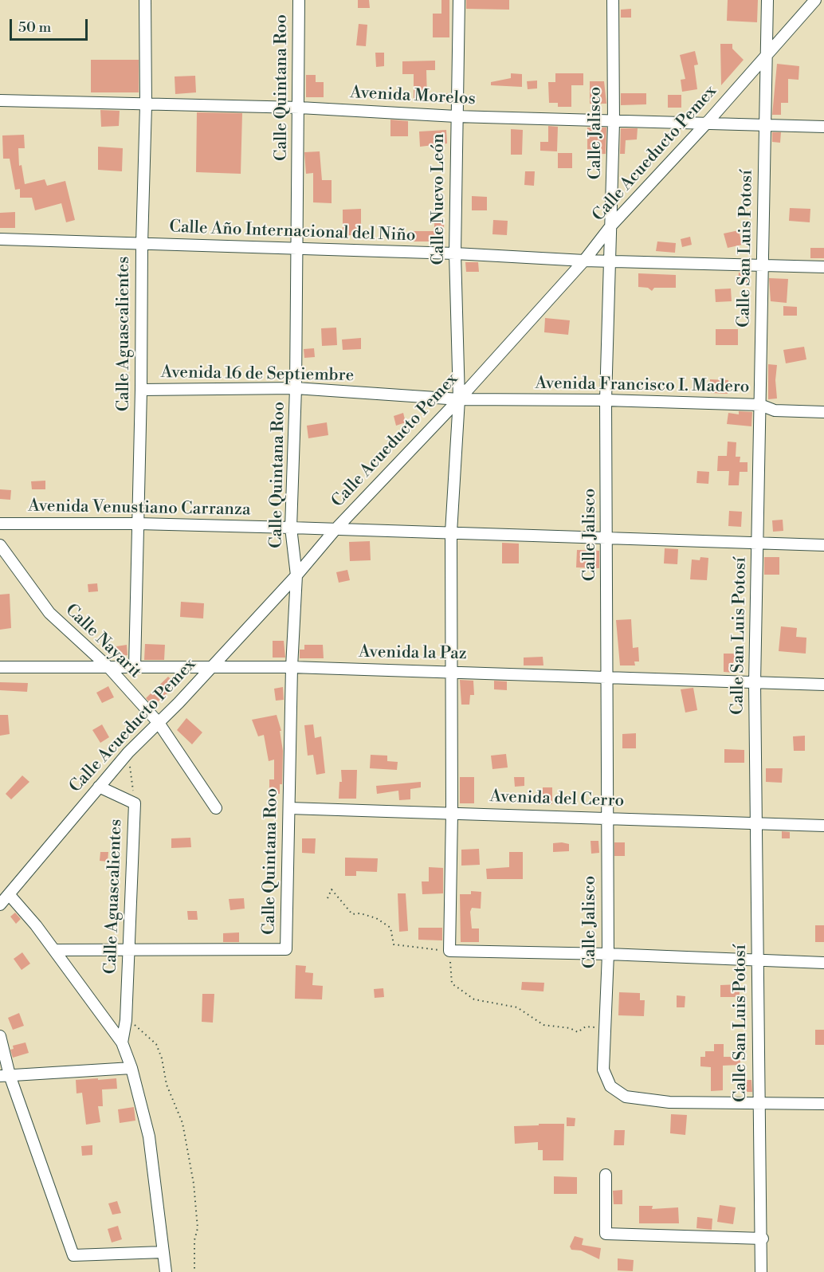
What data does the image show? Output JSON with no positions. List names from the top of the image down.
{
  "streets": {
    "street": [
      "Calle Quintana Roo",
      "Avenida Morelos",
      "Calle Jalisco",
      "Calle Acueducto Pemex",
      "Calle Nuevo León",
      "Calle Año Internacional del Niño",
      "Calle San Luis Potosí",
      "Calle Aguascalientes",
      "Avenida 16 de Septiembre",
      "Avenida Francisco I. Madero",
      "Avenida Venustiano Carranza",
      "Calle Nayarit",
      "Avenida la Paz",
      "Avenida del Cerro"
    ]
  },
  "crossings": [
    ["Calle Quintana Roo", "Avenida Morelos"],
    ["Calle Quintana Roo", "Calle Acueducto Pemex"],
    ["Calle Quintana Roo", "Calle Año Internacional del Niño"],
    ["Calle Quintana Roo", "Calle Aguascalientes"],
    ["Calle Quintana Roo", "Avenida 16 de Septiembre"],
    ["Calle Quintana Roo", "Avenida Venustiano Carranza"],
    ["Calle Quintana Roo", "Avenida la Paz"],
    ["Calle Quintana Roo", "Avenida del Cerro"],
    ["Avenida Morelos", "Calle Jalisco"],
    ["Avenida Morelos", "Calle Acueducto Pemex"],
    ["Avenida Morelos", "Calle Nuevo León"],
    ["Avenida Morelos", "Calle San Luis Potosí"],
    ["Avenida Morelos", "Calle Aguascalientes"],
    ["Calle Jalisco", "Calle Acueducto Pemex"],
    ["Calle Jalisco", "Calle Año Internacional del Niño"],
    ["Calle Jalisco", "Calle San Luis Potosí"],
    ["Calle Jalisco", "Avenida Francisco I. Madero"],
    ["Calle Jalisco", "Avenida Venustiano Carranza"],
    ["Calle Jalisco", "Avenida la Paz"],
    ["Calle Jalisco", "Avenida del Cerro"],
    ["Calle Acueducto Pemex", "Calle Nuevo León"],
    ["Calle Acueducto Pemex", "Calle Año Internacional del Niño"],
    ["Calle Acueducto Pemex", "Calle San Luis Potosí"],
    ["Calle Acueducto Pemex", "Calle Aguascalientes"],
    ["Calle Acueducto Pemex", "Avenida 16 de Septiembre"],
    ["Calle Acueducto Pemex", "Avenida Francisco I. Madero"],
    ["Calle Acueducto Pemex", "Avenida Venustiano Carranza"],
    ["Calle Acueducto Pemex", "Calle Nayarit"],
    ["Calle Acueducto Pemex", "Avenida la Paz"],
    ["Calle Nuevo León", "Calle Año Internacional del Niño"],
    ["Calle Nuevo León", "Avenida 16 de Septiembre"],
    ["Calle Nuevo León", "Avenida Francisco I. Madero"],
    ["Calle Año Internacional del Niño", "Calle San Luis Potosí"],
    ["Calle Año Internacional del Niño", "Calle Aguascalientes"],
    ["Calle San Luis Potosí", "Avenida Francisco I. Madero"],
    ["Calle San Luis Potosí", "Avenida Venustiano Carranza"],
    ["Calle San Luis Potosí", "Avenida la Paz"],
    ["Calle San Luis Potosí", "Avenida del Cerro"],
    ["Calle Aguascalientes", "Avenida 16 de Septiembre"],
    ["Calle Aguascalientes", "Avenida Venustiano Carranza"],
    ["Calle Aguascalientes", "Avenida la Paz"],
    ["Avenida 16 de Septiembre", "Avenida Francisco I. Madero"],
    ["Calle Nayarit", "Avenida la Paz"]
  ],
  "scale_bar": "50 m"
}
